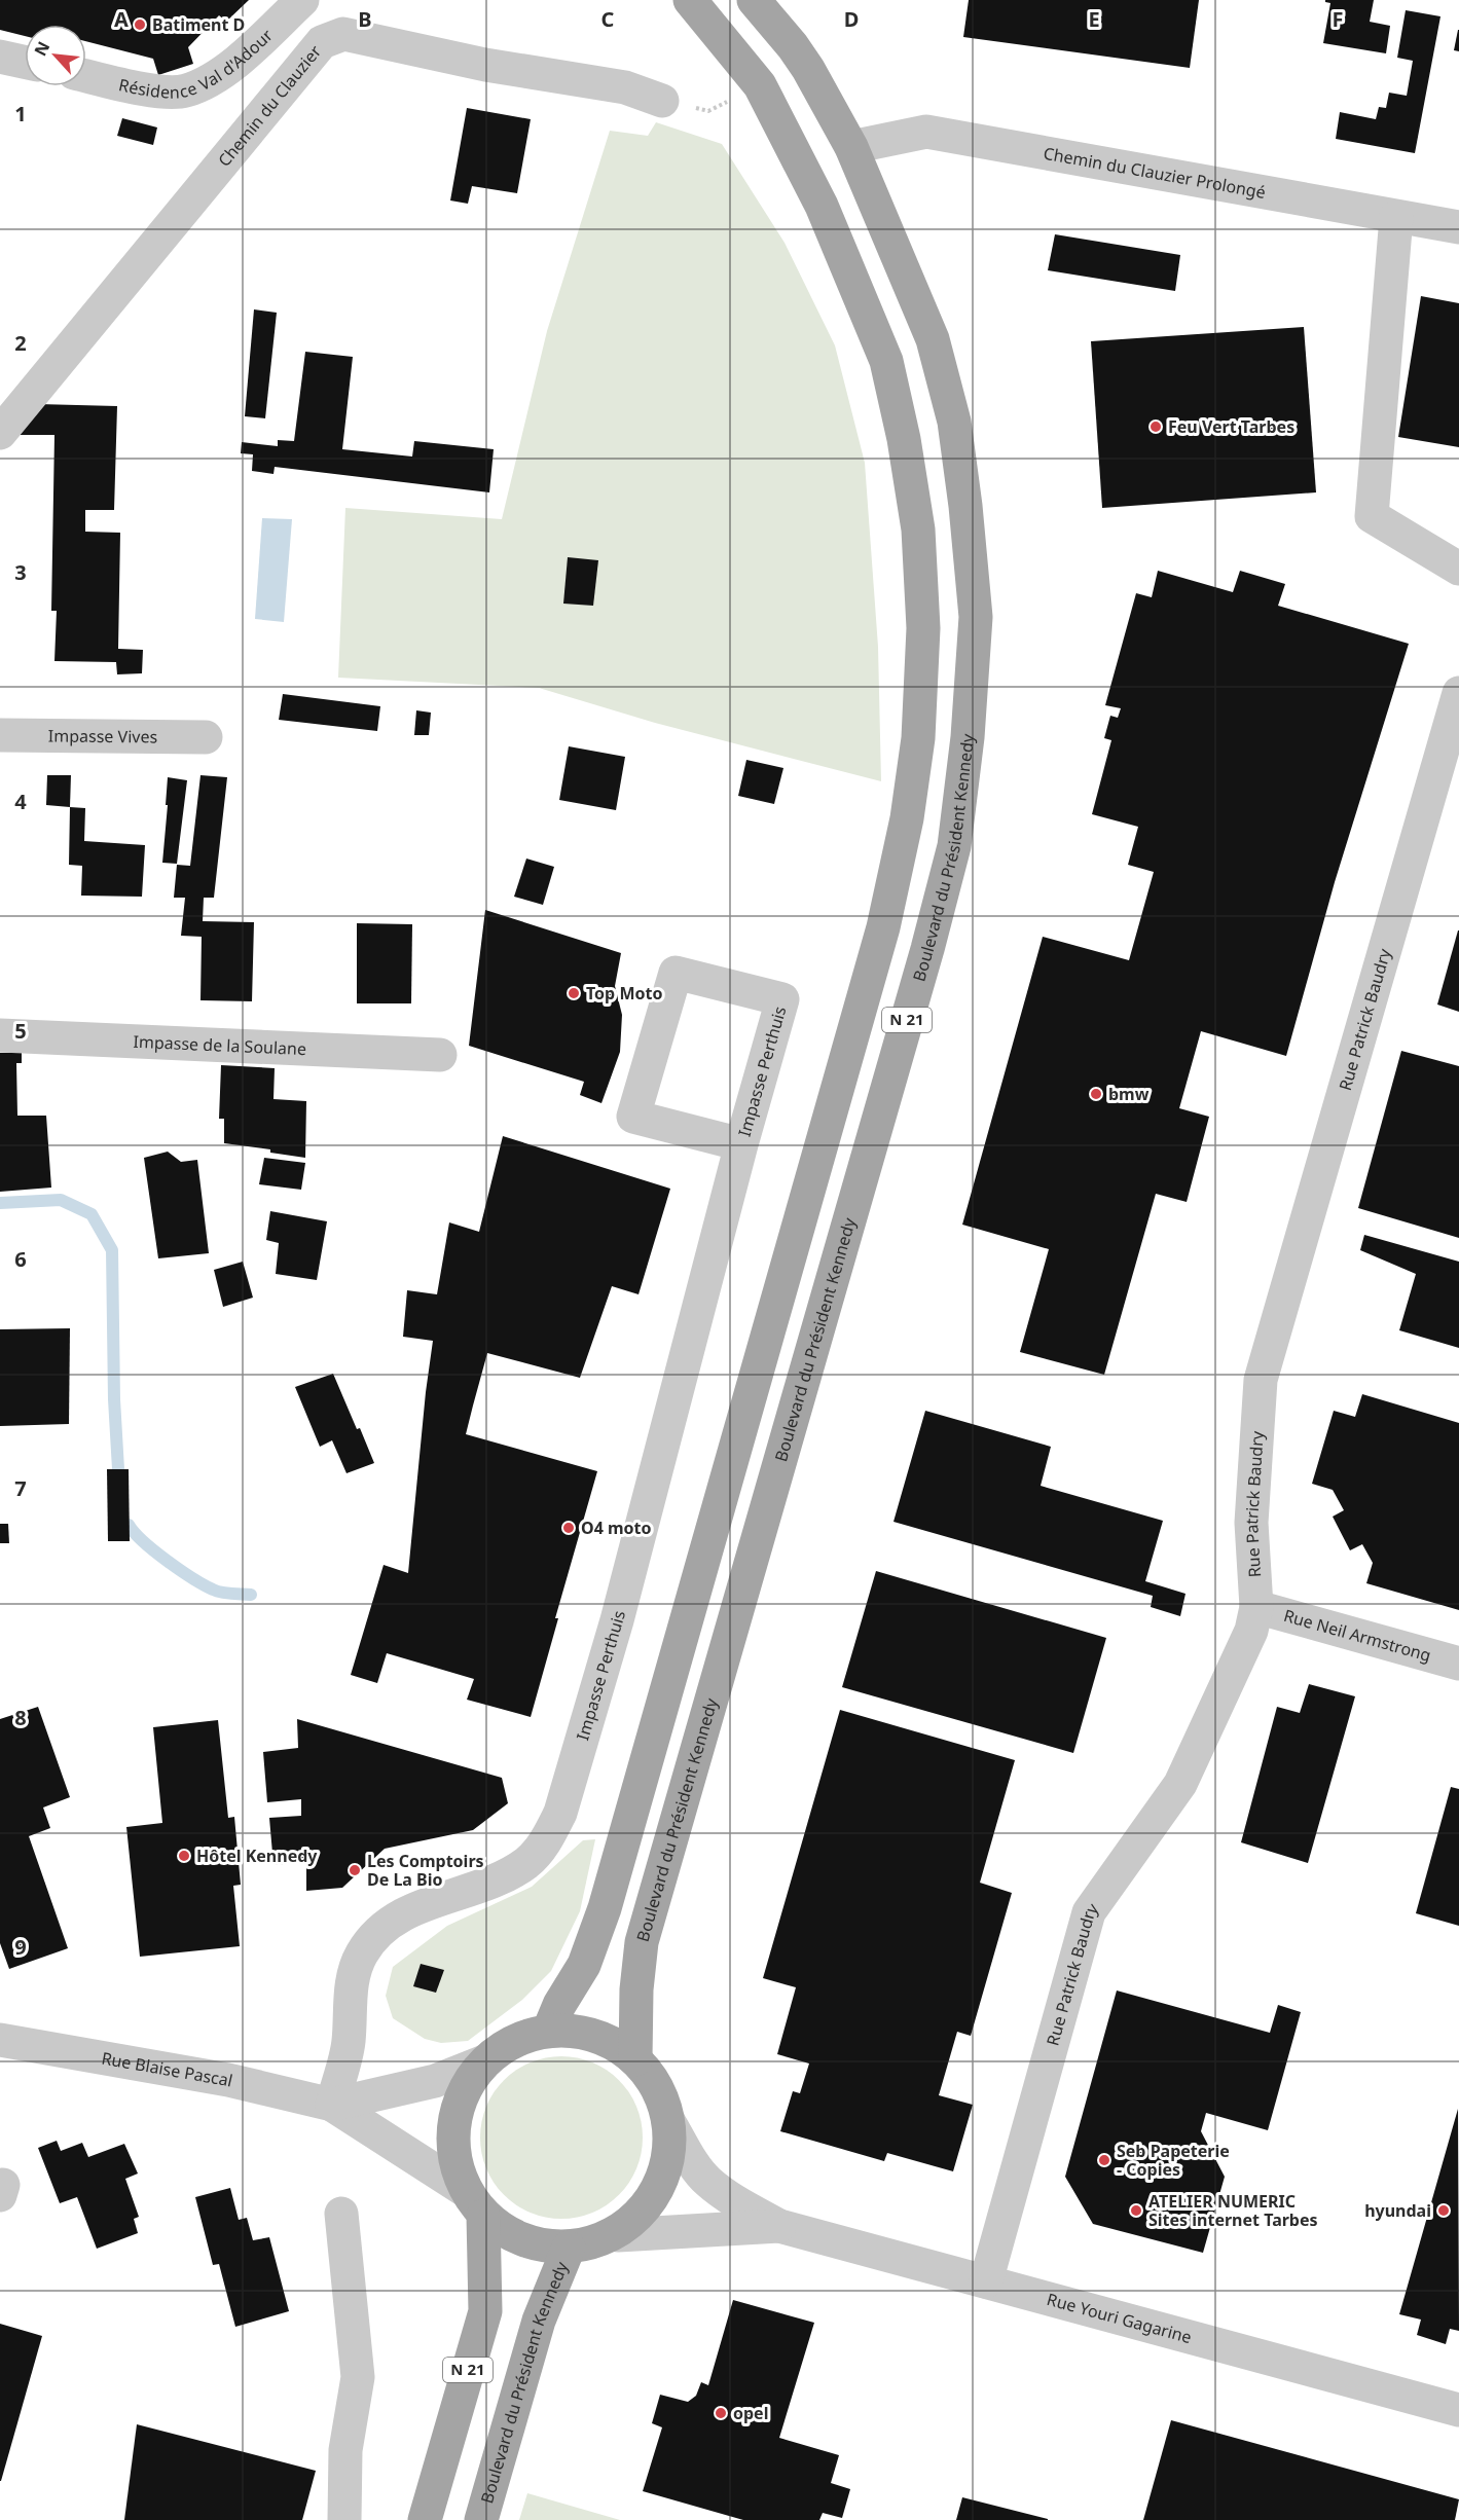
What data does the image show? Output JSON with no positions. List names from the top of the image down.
{
  "streets": {
    "main road": ["Boulevard du Président Kennedy", "N 21"],
    "street": [
      "Résidence Val d'Adour",
      "Chemin du Clauzier",
      "Chemin du Clauzier Prolongé",
      "Impasse Vives",
      "Rue Patrick Baudry",
      "Impasse de la Soulane",
      "Impasse Perthuis",
      "Rue Neil Armstrong",
      "Rue Blaise Pascal",
      "Rue Youri Gagarine"
    ]
  },
  "crossings": [
    ["Chemin du Clauzier Prolongé", "Boulevard du Président Kennedy"],
    ["Boulevard du Président Kennedy", "N 21"],
    ["Boulevard du Président Kennedy", "Rue Blaise Pascal"],
    ["Boulevard du Président Kennedy", "Rue Youri Gagarine"],
    ["Rue Patrick Baudry", "Rue Neil Armstrong"],
    ["Rue Patrick Baudry", "Rue Youri Gagarine"],
    ["N 21", "Rue Blaise Pascal"],
    ["N 21", "Rue Youri Gagarine"],
    ["Impasse Perthuis", "Rue Blaise Pascal"],
    ["Rue Blaise Pascal", "Rue Youri Gagarine"]
  ],
  "places": [
    "Batiment D",
    "Feu Vert Tarbes",
    "Top Moto",
    "bmw",
    "O4 moto",
    "Hôtel Kennedy",
    "Les Comptoirs De La Bio",
    "Seb Papeterie - Copies",
    "ATELIER NUMERIC Sites internet Tarbes",
    "hyundai",
    "opel"
  ],
  "north": "top left",
  "grid": {
    "columns": [
      "A",
      "B",
      "C",
      "D",
      "E",
      "F"
    ],
    "rows": [
      "1",
      "2",
      "3",
      "4",
      "5",
      "6",
      "7",
      "8",
      "9"
    ]
  }
}
